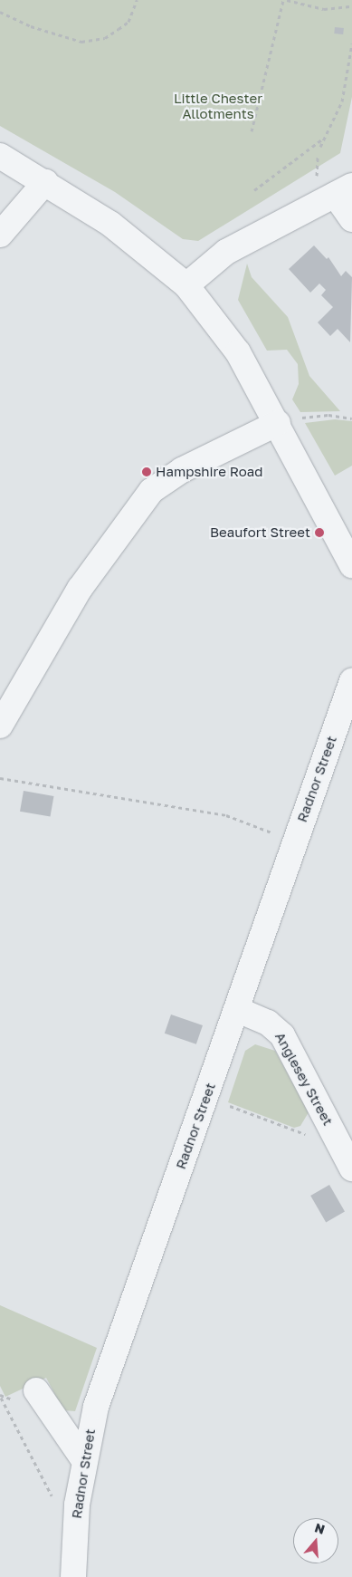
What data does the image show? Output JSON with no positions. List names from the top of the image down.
{
  "streets": {
    "street": ["Radnor Street", "Anglesey Street"]
  },
  "crossings": [
    ["Radnor Street", "Anglesey Street"]
  ],
  "parks": ["Little Chester Allotments"],
  "places": ["Hampshire Road", "Beaufort Street"],
  "north": "top"
}
